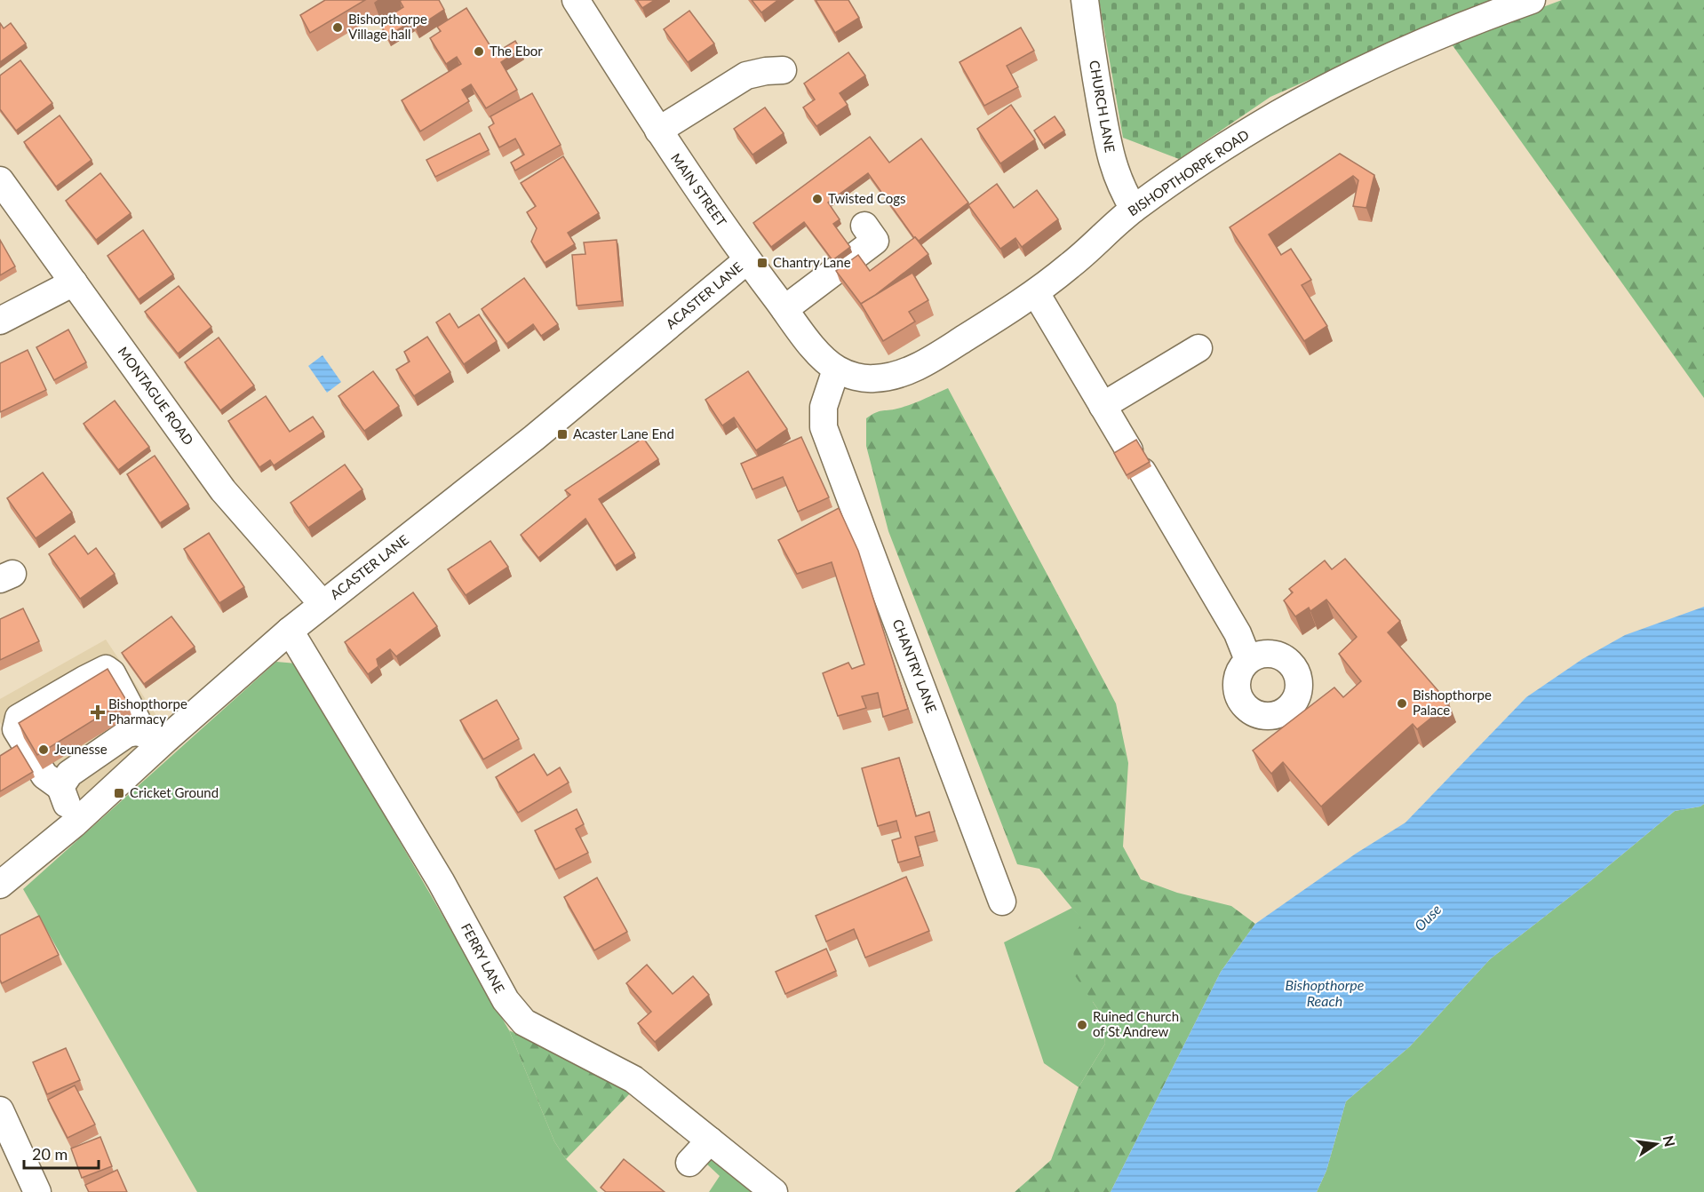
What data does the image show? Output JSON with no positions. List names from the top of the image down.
{
  "streets": {
    "street": [
      "CHURCH LANE",
      "BISHOPTHORPE ROAD",
      "MAIN STREET",
      "ACASTER LANE",
      "MONTAGUE ROAD",
      "CHANTRY LANE",
      "FERRY LANE"
    ]
  },
  "crossings": [
    ["CHURCH LANE", "BISHOPTHORPE ROAD"],
    ["BISHOPTHORPE ROAD", "MAIN STREET"],
    ["BISHOPTHORPE ROAD", "CHANTRY LANE"],
    ["MAIN STREET", "ACASTER LANE"],
    ["MAIN STREET", "CHANTRY LANE"],
    ["ACASTER LANE", "MONTAGUE ROAD"],
    ["ACASTER LANE", "FERRY LANE"]
  ],
  "water": ["Ouse", "Bishopthorpe Reach"],
  "places": {
    "other": [
      "Bishopthorpe Village hall",
      "The Ebor",
      "Twisted Cogs",
      "Bishopthorpe Palace",
      "Jeunesse",
      "Ruined Church of St Andrew"
    ],
    "transit": ["Chantry Lane", "Acaster Lane End", "Cricket Ground"],
    "health": ["Bishopthorpe Pharmacy"]
  },
  "scale_bar": "20 m",
  "north": "right"
}
